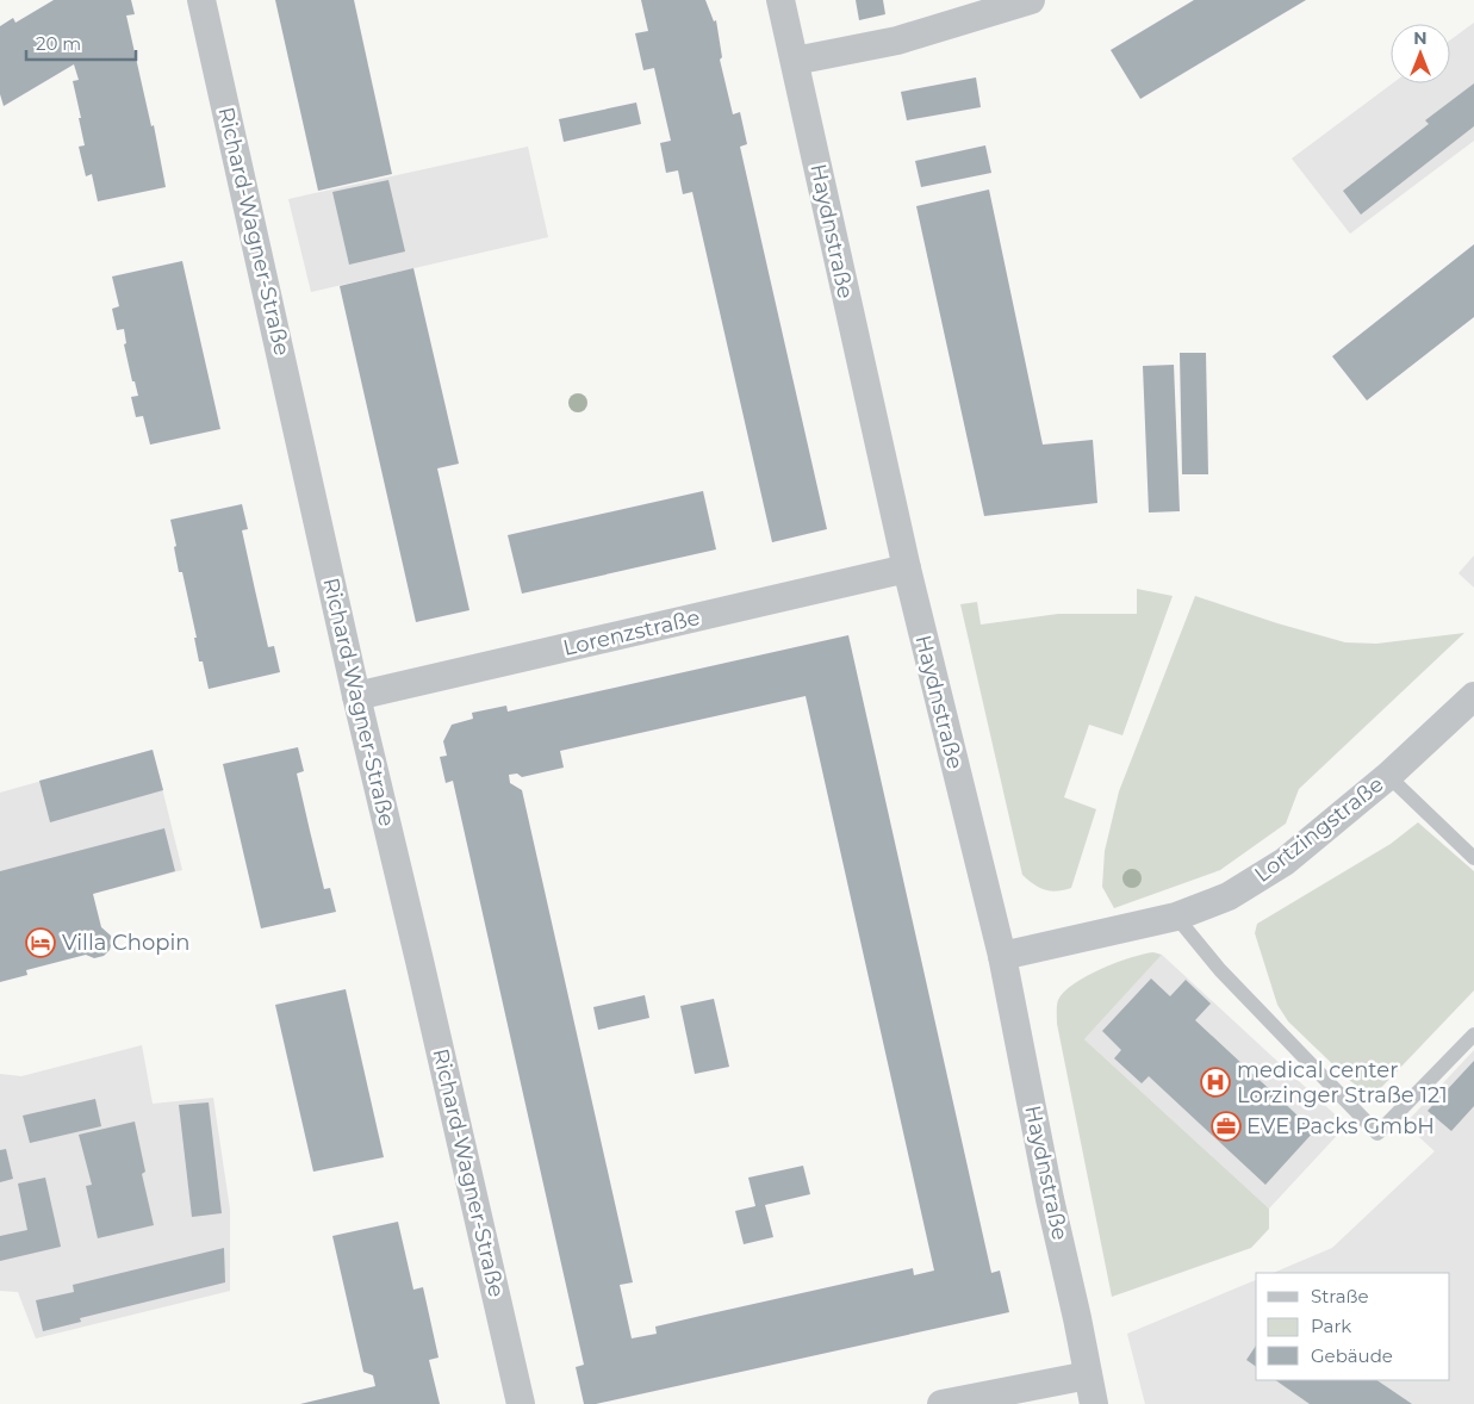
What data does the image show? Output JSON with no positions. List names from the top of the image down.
{
  "streets": {
    "street": [
      "Richard-Wagner-Straße",
      "Haydnstraße",
      "Lorenzstraße",
      "Lortzingstraße"
    ]
  },
  "crossings": [
    ["Richard-Wagner-Straße", "Lorenzstraße"],
    ["Haydnstraße", "Lorenzstraße"],
    ["Haydnstraße", "Lortzingstraße"]
  ],
  "places": {
    "hotel": ["Villa Chopin"],
    "hospital": ["medical center Lorzinger Straße 121"],
    "office": ["EVE Packs GmbH"]
  },
  "legend": ["Straße", "Park", "Gebäude"],
  "scale_bar": "20 m",
  "north": "top"
}
